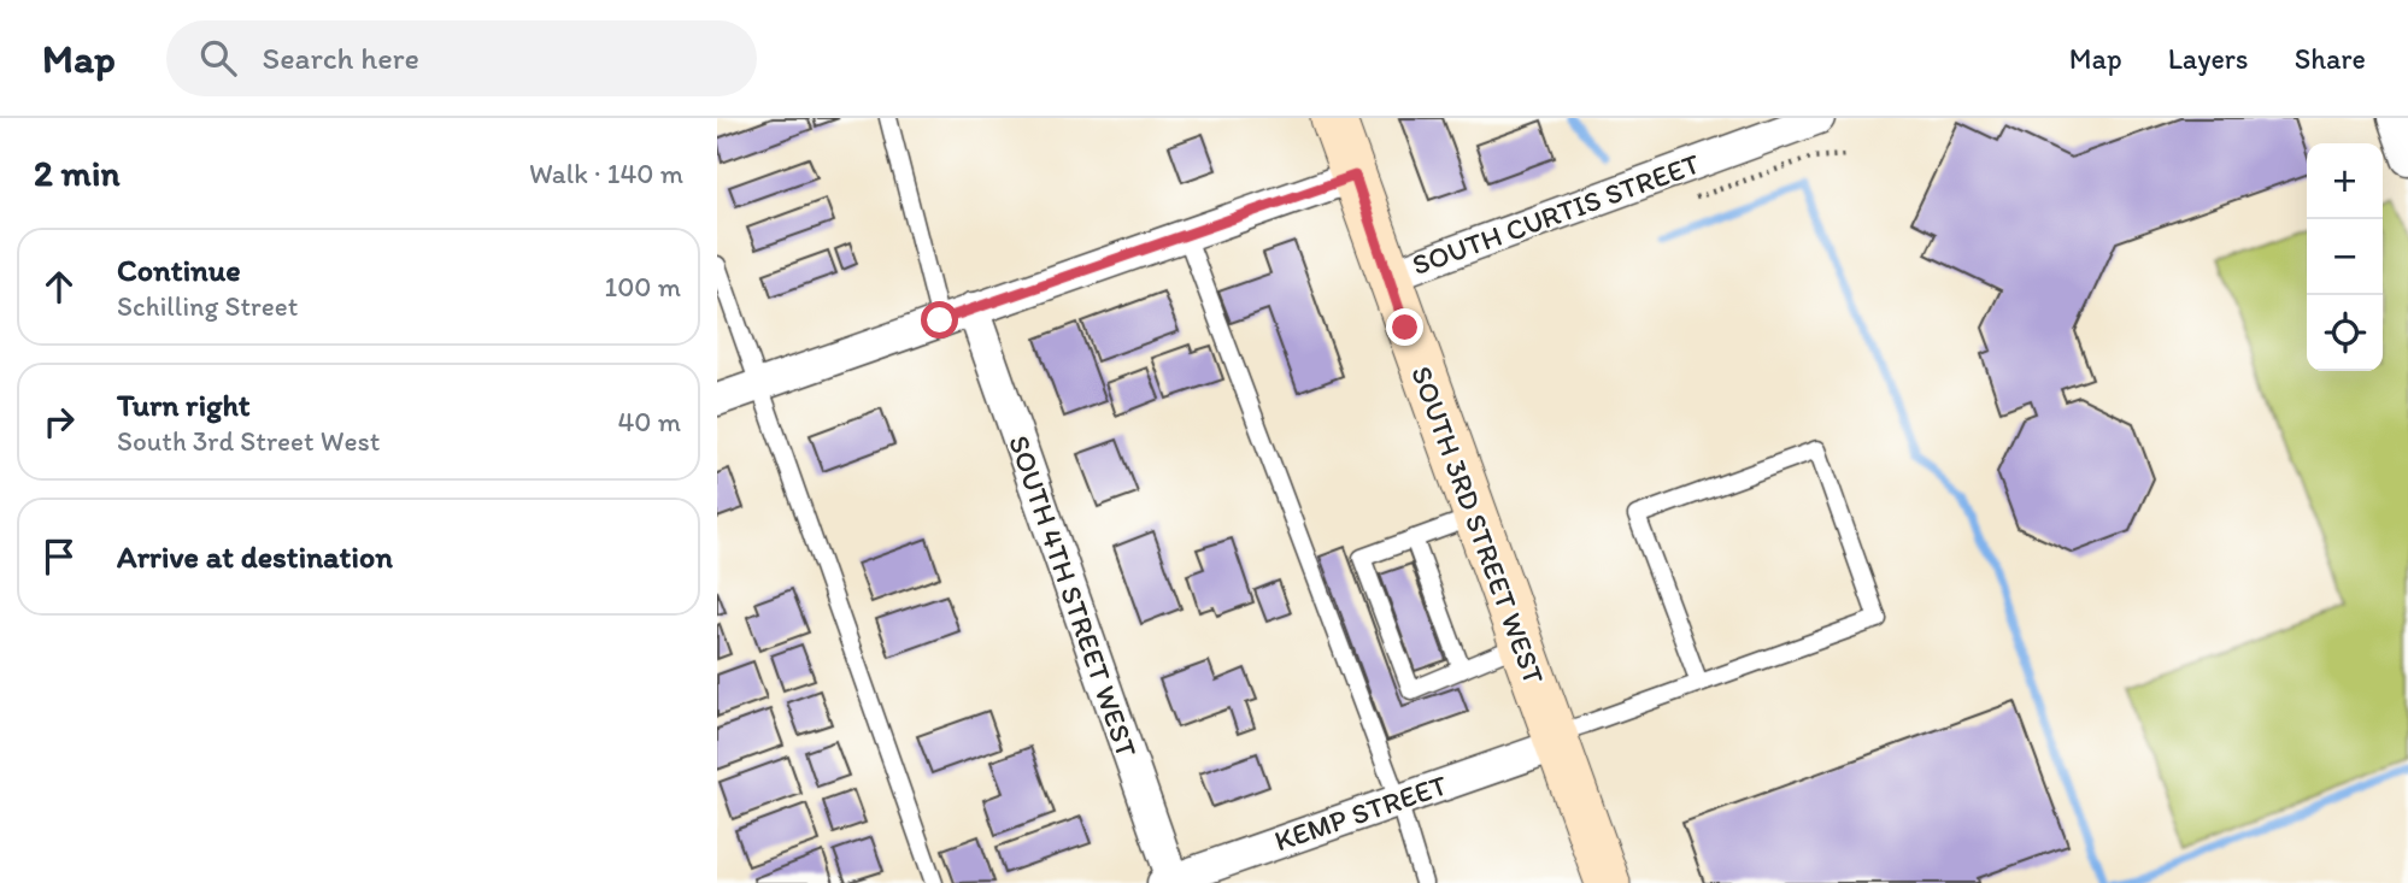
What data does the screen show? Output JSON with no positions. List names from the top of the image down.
{
  "streets": {
    "main road": ["SOUTH 3RD STREET WEST"],
    "street": ["SOUTH CURTIS STREET", "SOUTH 4TH STREET WEST", "KEMP STREET"]
  },
  "crossings": [
    ["SOUTH CURTIS STREET", "SOUTH 3RD STREET WEST"],
    ["SOUTH 3RD STREET WEST", "KEMP STREET"],
    ["SOUTH 4TH STREET WEST", "KEMP STREET"]
  ],
  "page": {
    "header": "Map",
    "search": "Search here",
    "nav": ["Map", "Layers", "Share"],
    "heading": ["2 min", "Walk · 140 m"],
    "map_buttons": ["+", "−"],
    "list": [
      ["Continue", "Schilling Street", "100 m"],
      ["Turn right", "South 3rd Street West", "40 m"],
      "Arrive at destination"
    ]
  }
}
